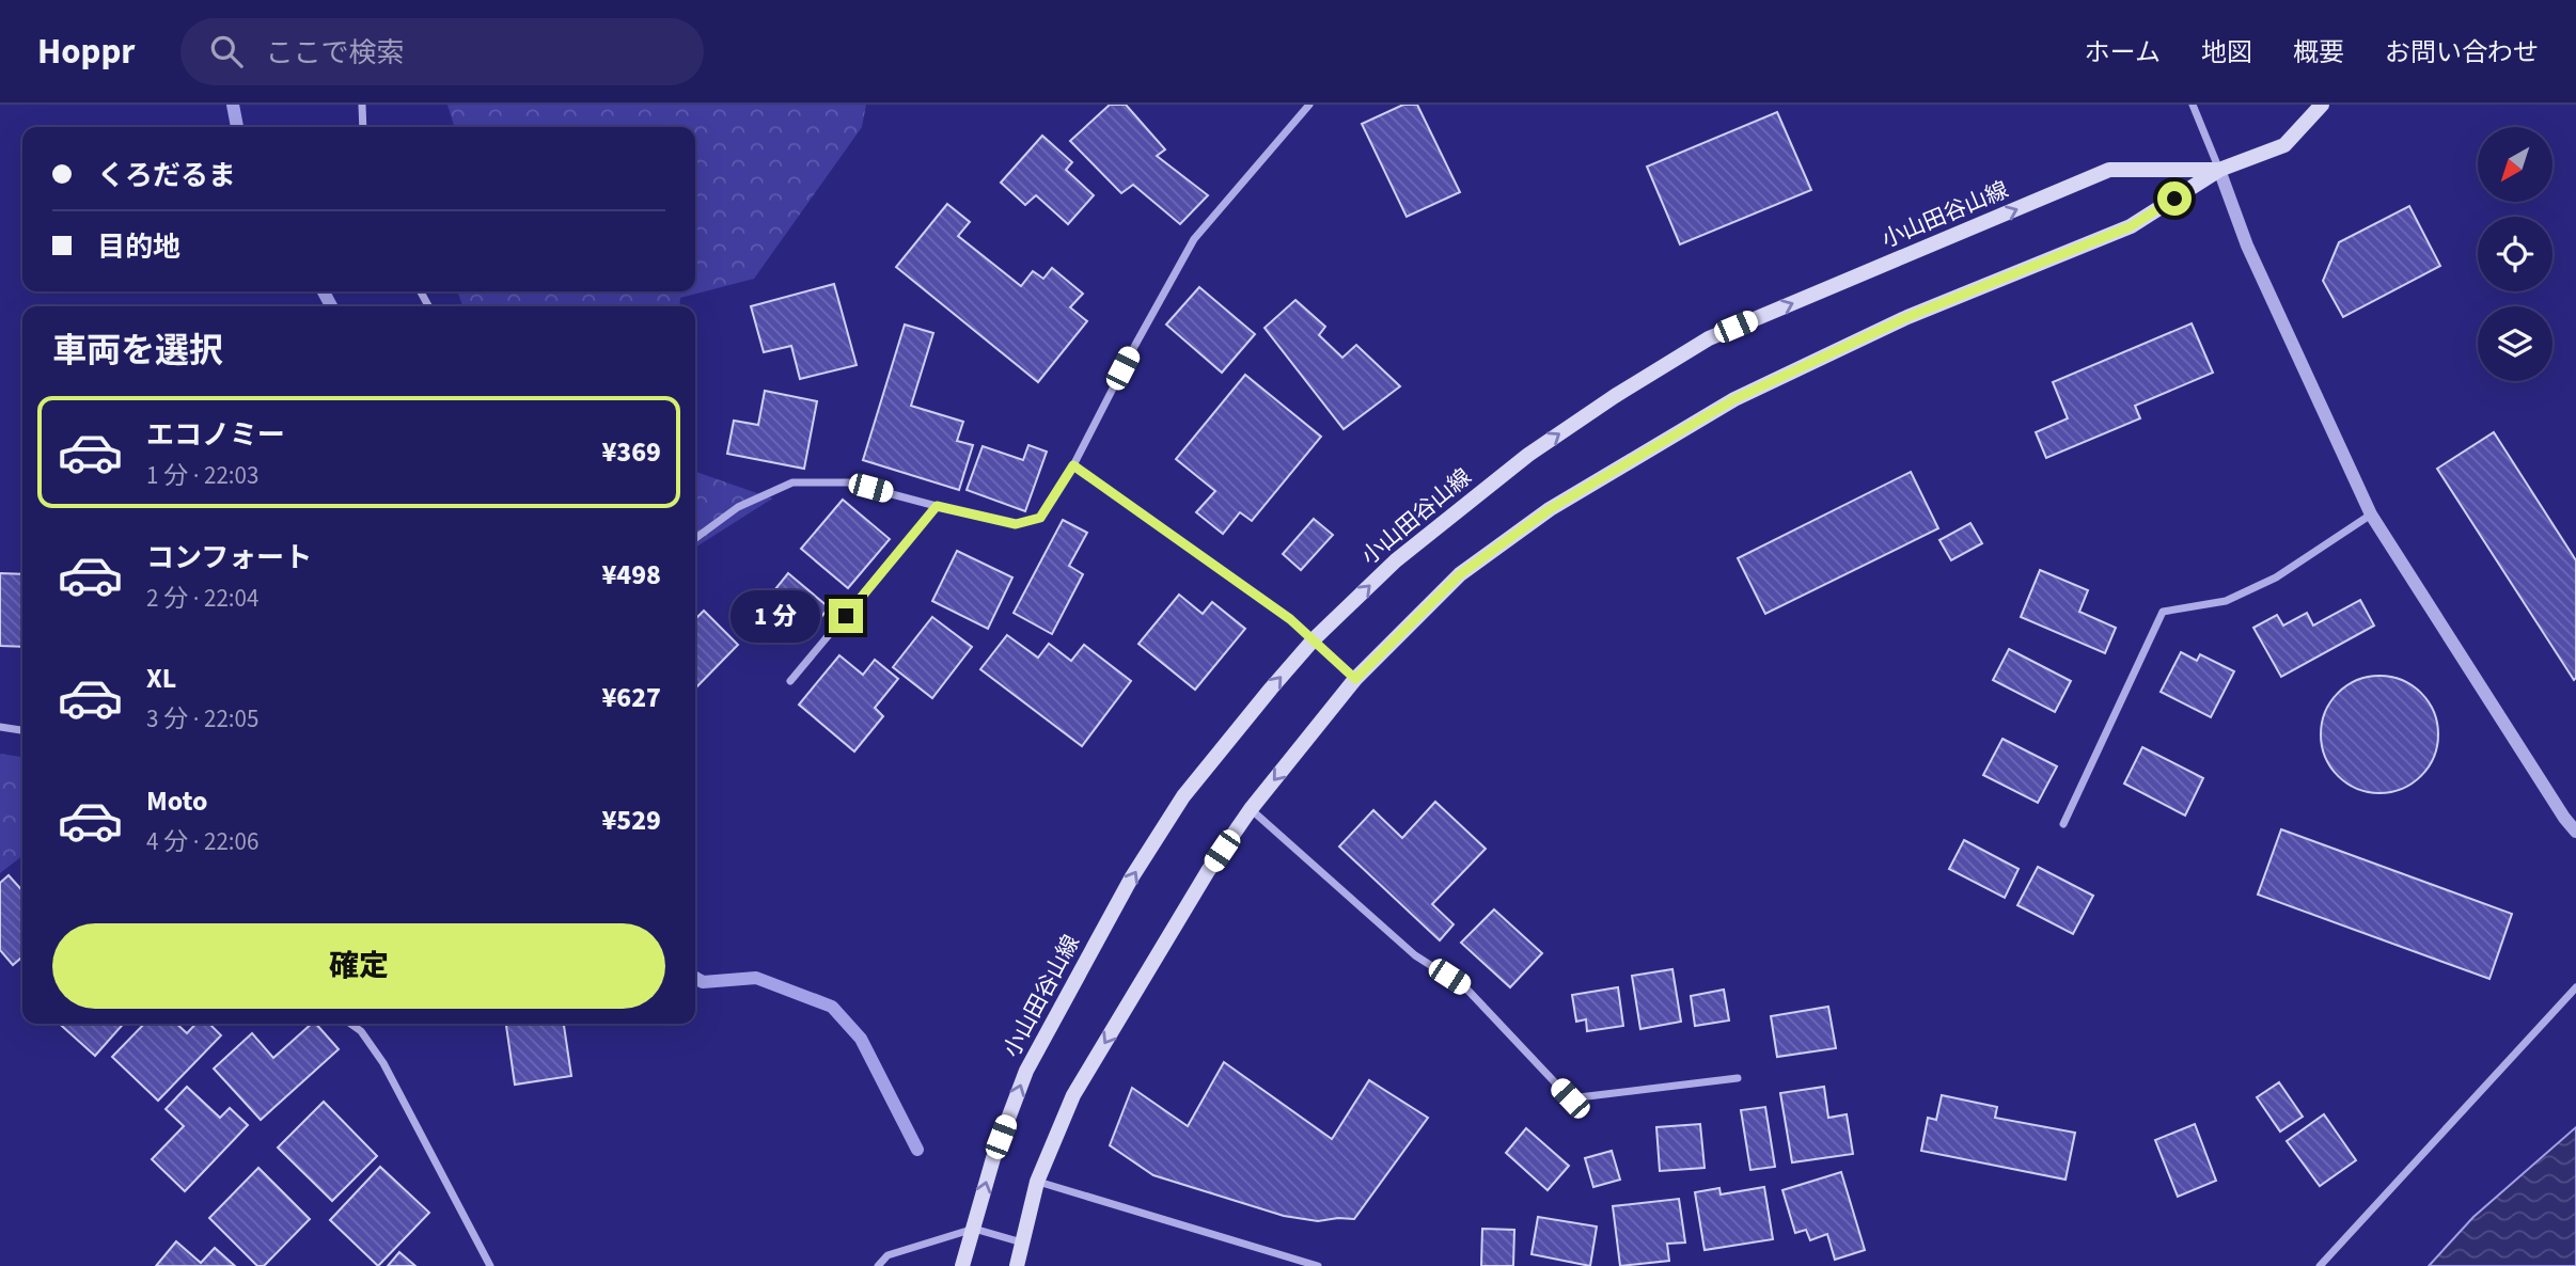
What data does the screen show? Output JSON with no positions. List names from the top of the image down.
{
  "streets": {
    "main road": ["小山田谷山線"]
  },
  "north": "bottom left",
  "page": {
    "header": "Hoppr",
    "search": "ここで検索",
    "nav": [
      "ホーム",
      "地図",
      "概要",
      "お問い合わせ"
    ],
    "banner": ["くろだるま", "目的地"],
    "heading": "車両を選択",
    "list": [
      {
        "name": "エコノミー",
        "note": "1 分 · 22:03",
        "value": "¥369"
      },
      {
        "name": "コンフォート",
        "note": "2 分 · 22:04",
        "value": "¥498"
      },
      {
        "name": "XL",
        "note": "3 分 · 22:05",
        "value": "¥627"
      },
      {
        "name": "Moto",
        "note": "4 分 · 22:06",
        "value": "¥529"
      }
    ],
    "bubble": "1 分",
    "buttons": "確定"
  }
}
